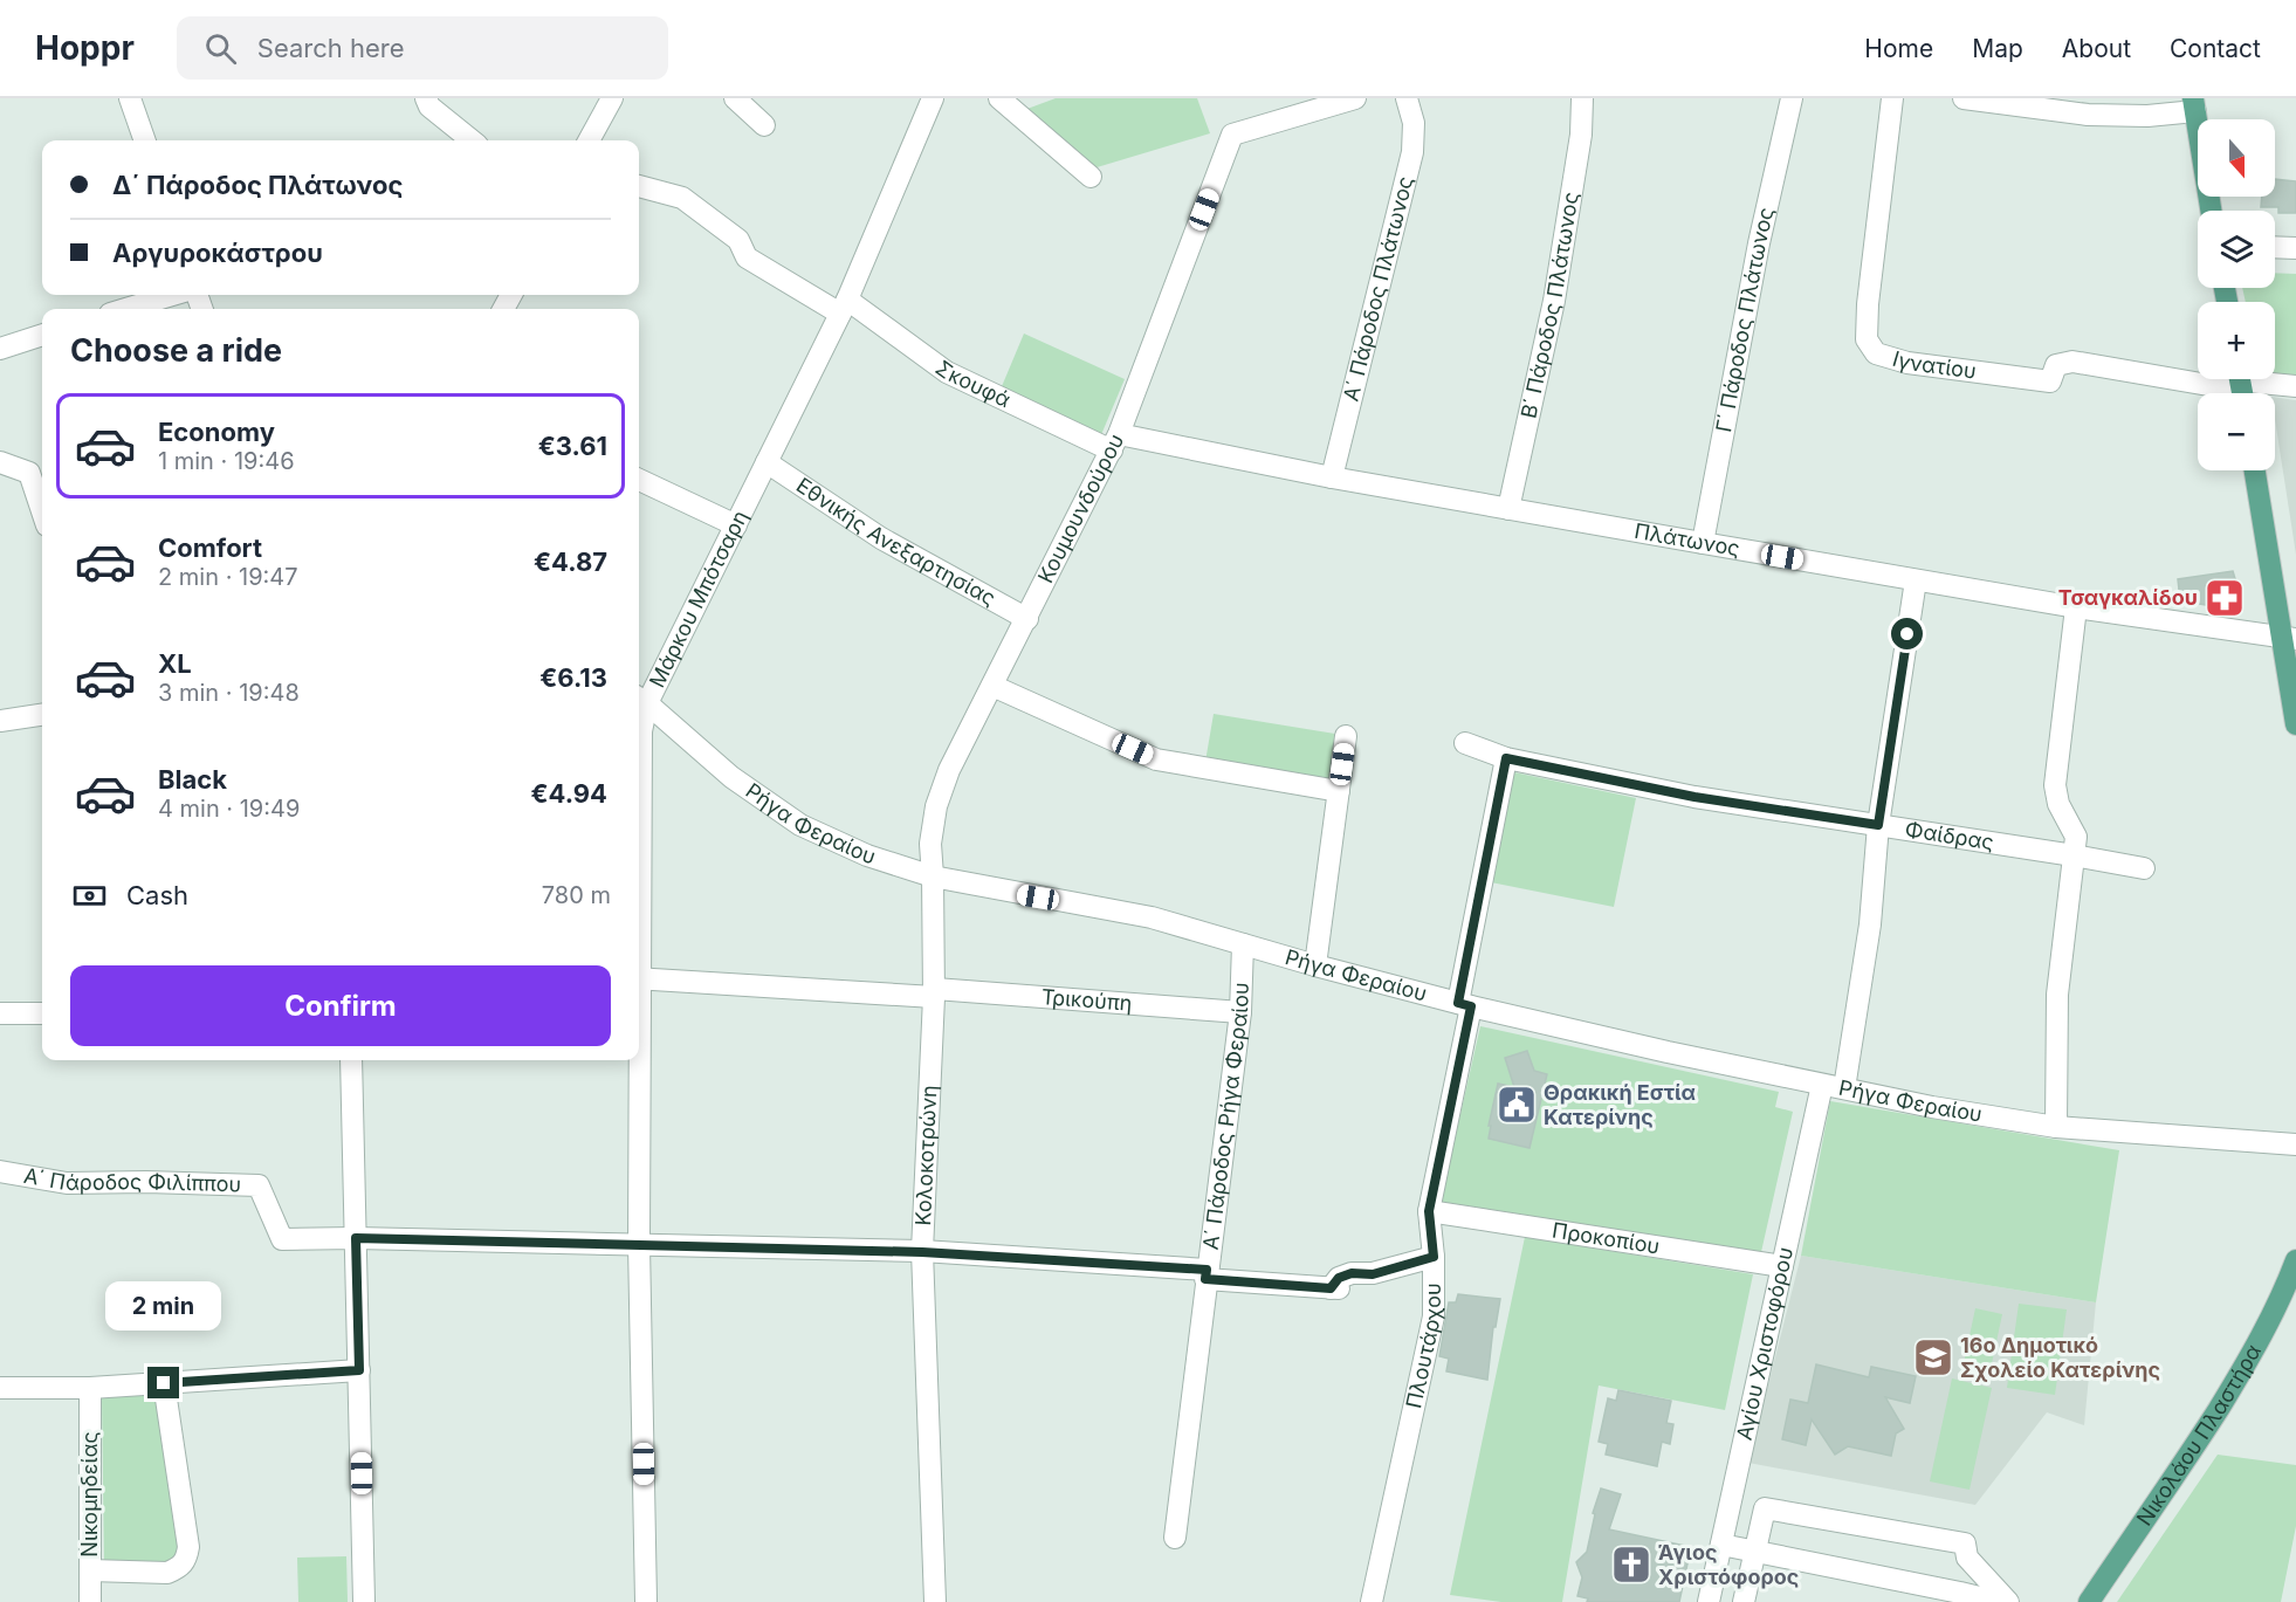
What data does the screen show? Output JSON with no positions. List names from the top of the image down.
{
  "streets": {
    "main road": ["Νικολάου Πλαστήρα"],
    "street": [
      "Α΄ Πάροδος Πλάτωνος",
      "Β΄ Πάροδος Πλάτωνος",
      "Γ΄ Πάροδος Πλάτωνος",
      "Ιγνατίου",
      "Σκουφά",
      "Κουμουνδούρου",
      "Πλάτωνος",
      "Εθνικής Ανεξαρτησίας",
      "Μάρκου Μπότσαρη",
      "Ρήγα Φεραίου",
      "Φαίδρας",
      "Τρικούπη",
      "Α΄ Πάροδος Ρήγα Φεραίου",
      "Κολοκοτρώνη",
      "Α΄ Πάροδος Φιλίππου",
      "Προκοπίου",
      "Αγίου Χριστοφόρου",
      "Πλουτάρχου",
      "Νικομηδείας"
    ]
  },
  "crossings": [
    ["Α΄ Πάροδος Πλάτωνος", "Πλάτωνος"],
    ["Β΄ Πάροδος Πλάτωνος", "Πλάτωνος"],
    ["Γ΄ Πάροδος Πλάτωνος", "Πλάτωνος"],
    ["Σκουφά", "Κουμουνδούρου"],
    ["Σκουφά", "Πλάτωνος"],
    ["Σκουφά", "Μάρκου Μπότσαρη"],
    ["Κουμουνδούρου", "Πλάτωνος"],
    ["Κουμουνδούρου", "Εθνικής Ανεξαρτησίας"],
    ["Κουμουνδούρου", "Ρήγα Φεραίου"],
    ["Κουμουνδούρου", "Κολοκοτρώνη"],
    ["Εθνικής Ανεξαρτησίας", "Μάρκου Μπότσαρη"],
    ["Μάρκου Μπότσαρη", "Ρήγα Φεραίου"],
    ["Μάρκου Μπότσαρη", "Α΄ Πάροδος Φιλίππου"],
    ["Ρήγα Φεραίου", "Α΄ Πάροδος Ρήγα Φεραίου"],
    ["Ρήγα Φεραίου", "Κολοκοτρώνη"],
    ["Ρήγα Φεραίου", "Αγίου Χριστοφόρου"],
    ["Ρήγα Φεραίου", "Πλουτάρχου"],
    ["Φαίδρας", "Πλουτάρχου"],
    ["Τρικούπη", "Α΄ Πάροδος Ρήγα Φεραίου"],
    ["Τρικούπη", "Κολοκοτρώνη"],
    ["Α΄ Πάροδος Ρήγα Φεραίου", "Α΄ Πάροδος Φιλίππου"],
    ["Κολοκοτρώνη", "Α΄ Πάροδος Φιλίππου"],
    ["Α΄ Πάροδος Φιλίππου", "Πλουτάρχου"],
    ["Προκοπίου", "Αγίου Χριστοφόρου"],
    ["Προκοπίου", "Πλουτάρχου"]
  ],
  "places": {
    "pharmacy": ["Τσαγκαλίδου"],
    "public building": ["Θρακική Εστία Κατερίνης"],
    "school or university": ["16ο Δημοτικό Σχολείο Κατερίνης"],
    "church": ["Άγιος Χριστόφορος"]
  },
  "north": "bottom",
  "page": {
    "header": "Hoppr",
    "search": "Search here",
    "nav": [
      "Home",
      "Map",
      "About",
      "Contact"
    ],
    "map_buttons": ["+", "−"],
    "banner": ["Δ΄ Πάροδος Πλάτωνος", "Αργυροκάστρου"],
    "heading": "Choose a ride",
    "list": [
      {
        "name": "Economy",
        "note": "1 min · 19:46",
        "value": "€3.61"
      },
      {
        "name": "Comfort",
        "note": "2 min · 19:47",
        "value": "€4.87"
      },
      {
        "name": "XL",
        "note": "3 min · 19:48",
        "value": "€6.13"
      },
      {
        "name": "Black",
        "note": "4 min · 19:49",
        "value": "€4.94"
      }
    ],
    "pay": ["Cash", "780 m"],
    "buttons": "Confirm",
    "bubble": "2 min"
  }
}
